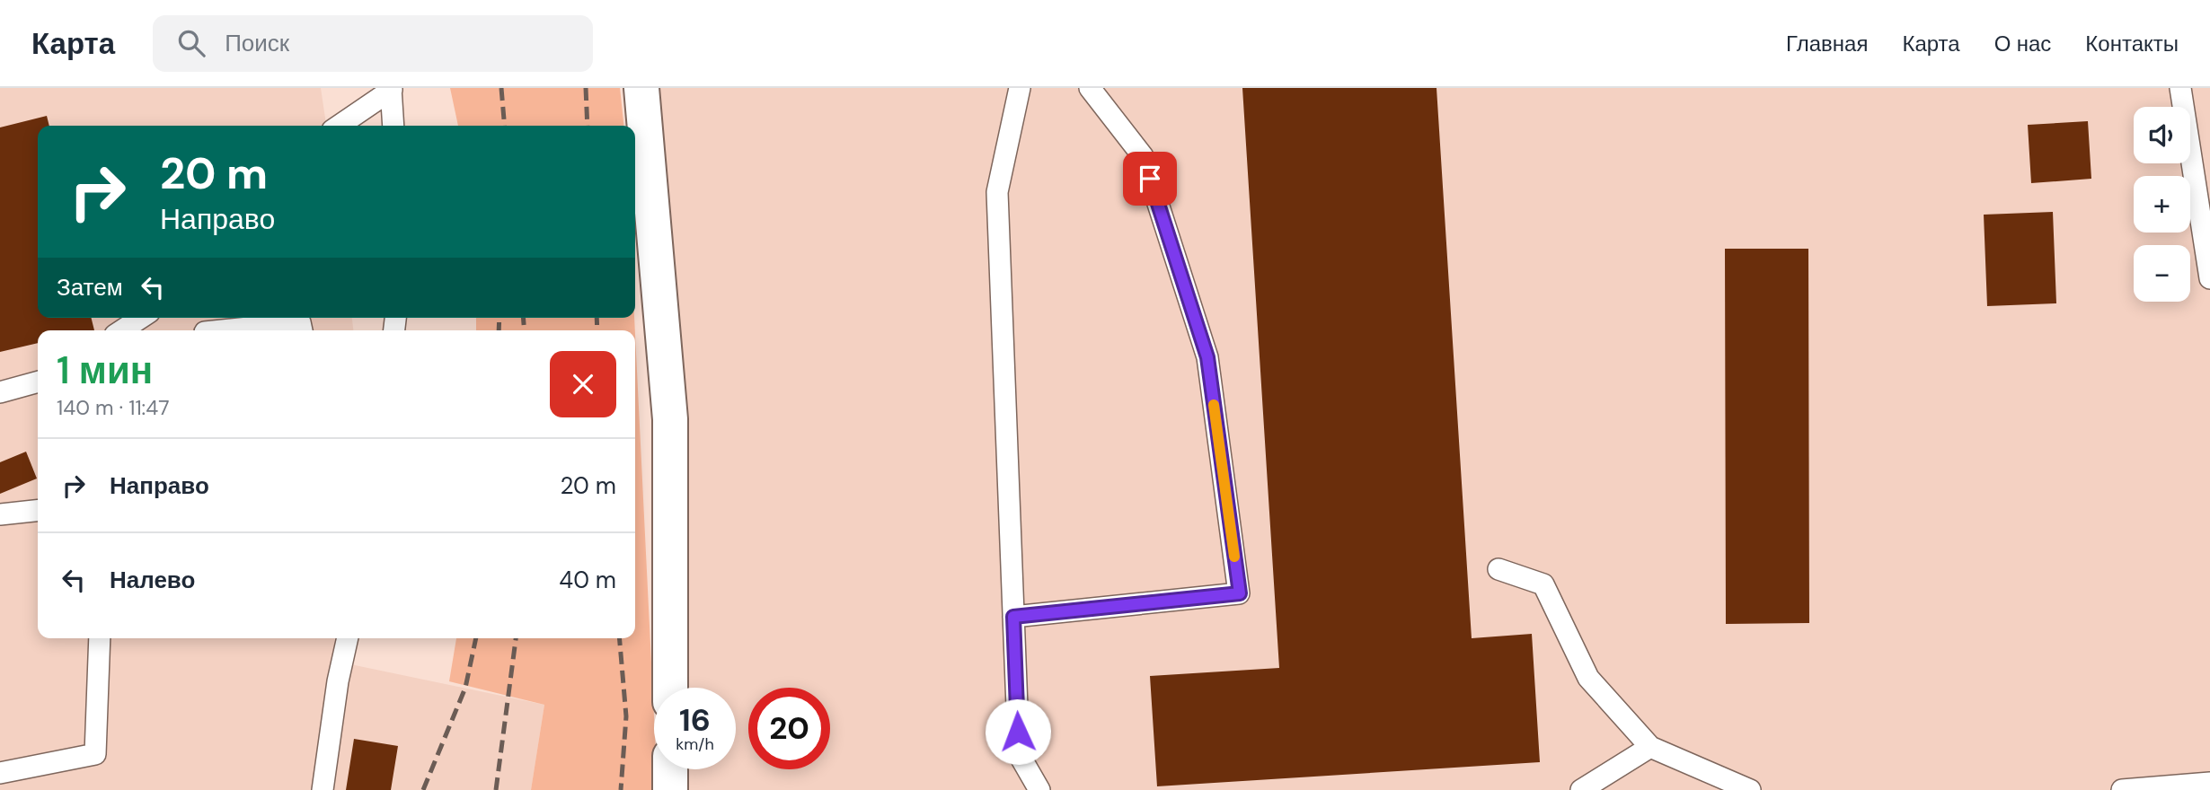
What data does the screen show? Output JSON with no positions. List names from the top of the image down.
{
  "page": {
    "header": "Карта",
    "search": "Поиск",
    "nav": [
      "Главная",
      "Карта",
      "О нас",
      "Контакты"
    ],
    "map_buttons": ["+", "−"],
    "turn": ["20 m", "Направо"],
    "then": "Затем",
    "heading": ["1 мин", "140 m · 11:47"],
    "list": [
      {
        "name": "Направо",
        "value": "20 m"
      },
      {
        "name": "Налево",
        "value": "40 m"
      }
    ],
    "speed": "16 km/h",
    "limit": "20"
  }
}
